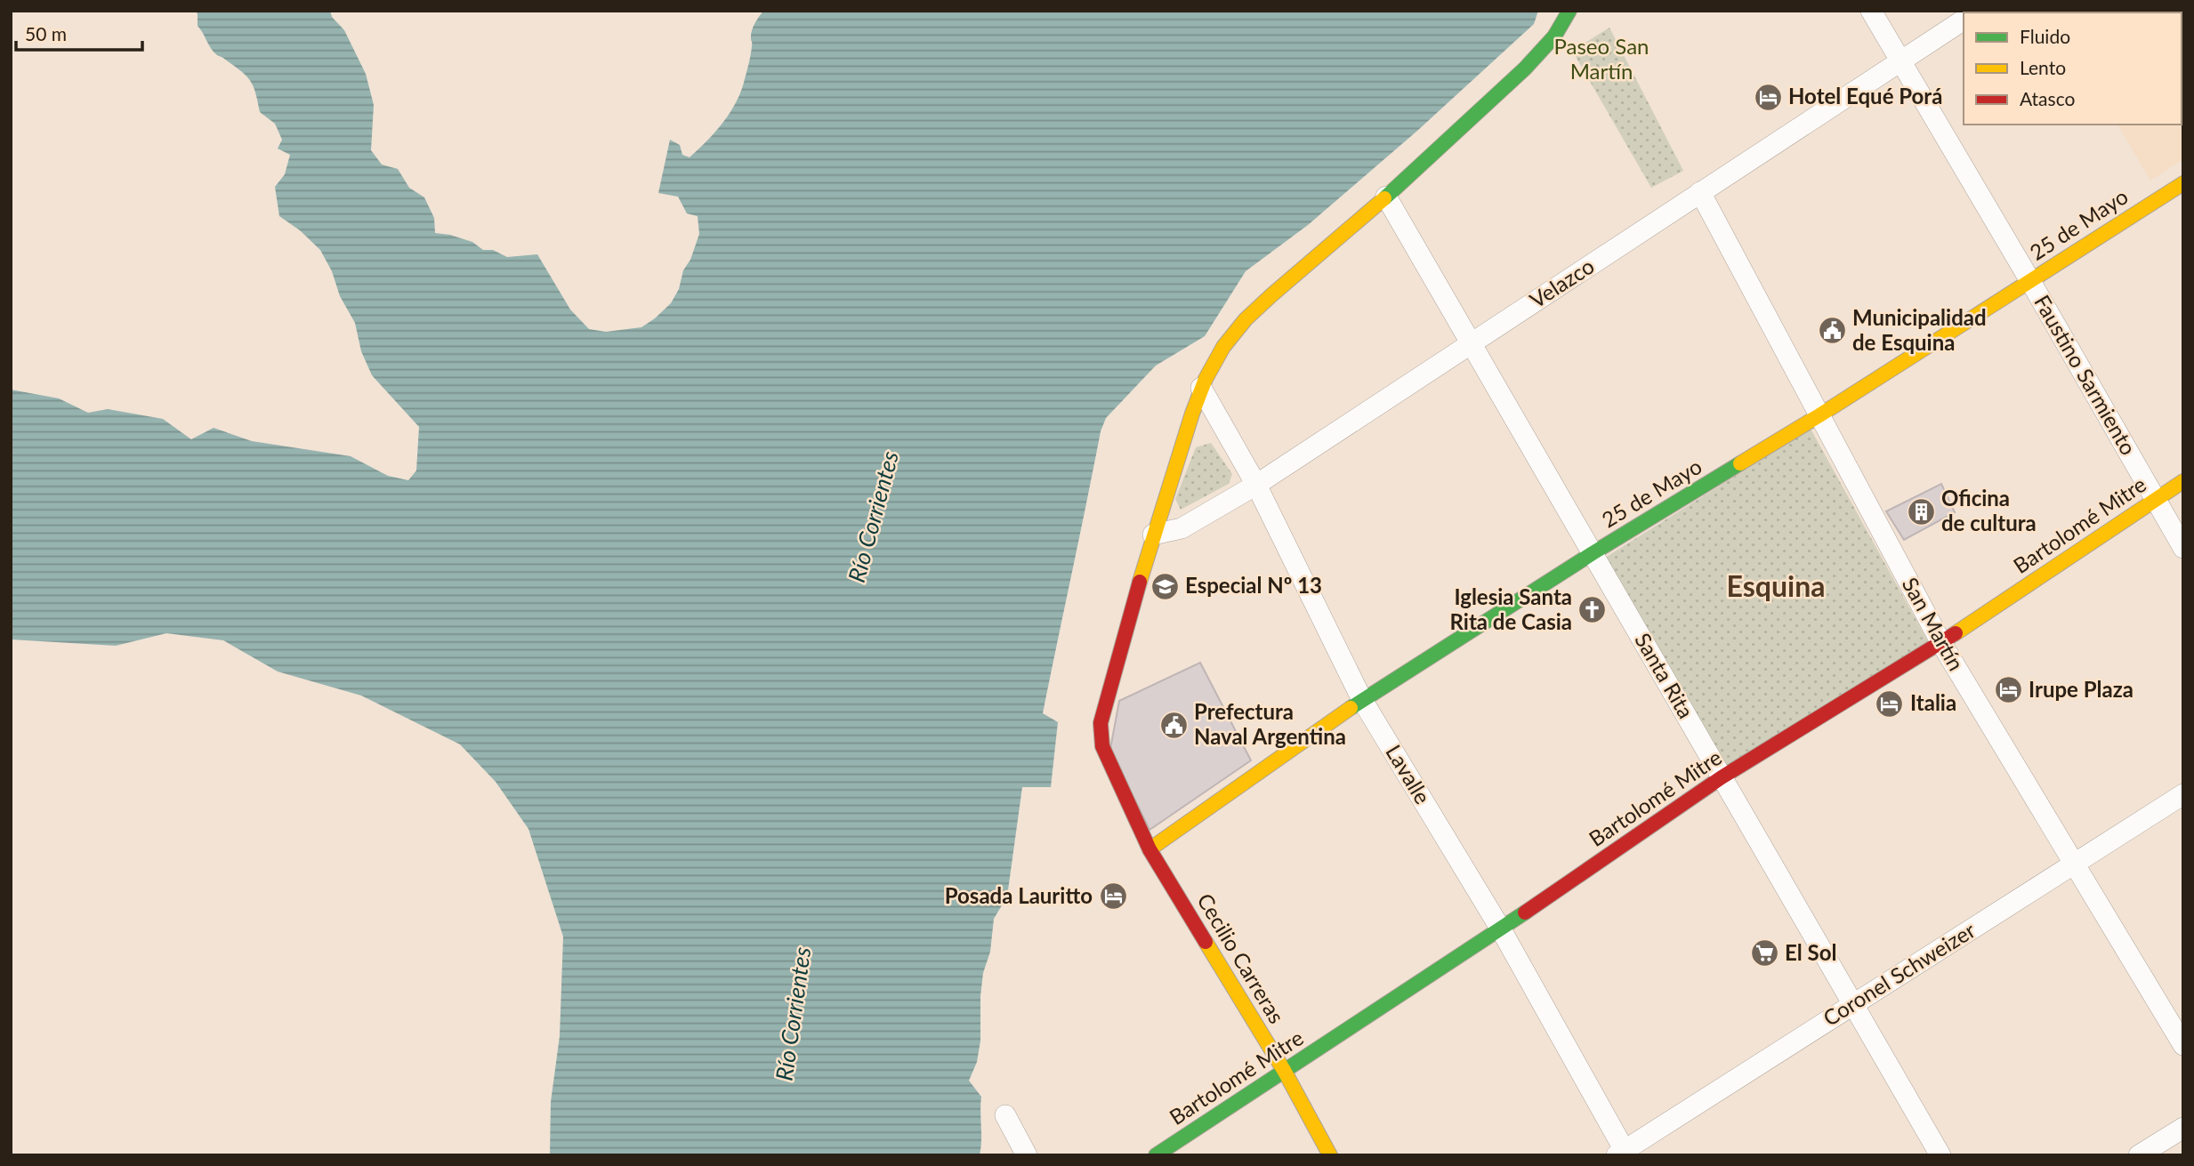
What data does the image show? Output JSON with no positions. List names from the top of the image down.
{
  "streets": {
    "street": [
      "25 de Mayo",
      "Velazco",
      "Faustino Sarmiento",
      "Bartolomé Mitre",
      "San Martín",
      "Santa Rita",
      "Lavalle",
      "Cecilio Carreras",
      "Coronel Schweizer"
    ]
  },
  "crossings": [
    ["25 de Mayo", "Faustino Sarmiento"],
    ["25 de Mayo", "San Martín"],
    ["25 de Mayo", "Santa Rita"],
    ["25 de Mayo", "Lavalle"],
    ["25 de Mayo", "Cecilio Carreras"],
    ["Velazco", "Faustino Sarmiento"],
    ["Velazco", "San Martín"],
    ["Velazco", "Santa Rita"],
    ["Velazco", "Lavalle"],
    ["Velazco", "Cecilio Carreras"],
    ["Faustino Sarmiento", "Bartolomé Mitre"],
    ["Bartolomé Mitre", "San Martín"],
    ["Bartolomé Mitre", "Santa Rita"],
    ["Bartolomé Mitre", "Lavalle"],
    ["Bartolomé Mitre", "Cecilio Carreras"],
    ["San Martín", "Coronel Schweizer"],
    ["Santa Rita", "Cecilio Carreras"],
    ["Santa Rita", "Coronel Schweizer"],
    ["Lavalle", "Cecilio Carreras"],
    ["Lavalle", "Coronel Schweizer"]
  ],
  "districts": ["Esquina"],
  "water": ["Río Corrientes"],
  "parks": ["Paseo San Martín"],
  "places": {
    "hotel": [
      "Hotel Equé Porá",
      "Irupe Plaza",
      "Italia",
      "Posada Lauritto"
    ],
    "public building": ["Municipalidad de Esquina", "Prefectura Naval Argentina"],
    "building": ["Oficina de cultura"],
    "school or university": ["Especial Nº 13"],
    "church": ["Iglesia Santa Rita de Casia"],
    "supermarket": ["El Sol"]
  },
  "legend": ["Fluido", "Lento", "Atasco"],
  "scale_bar": "50 m"
}
